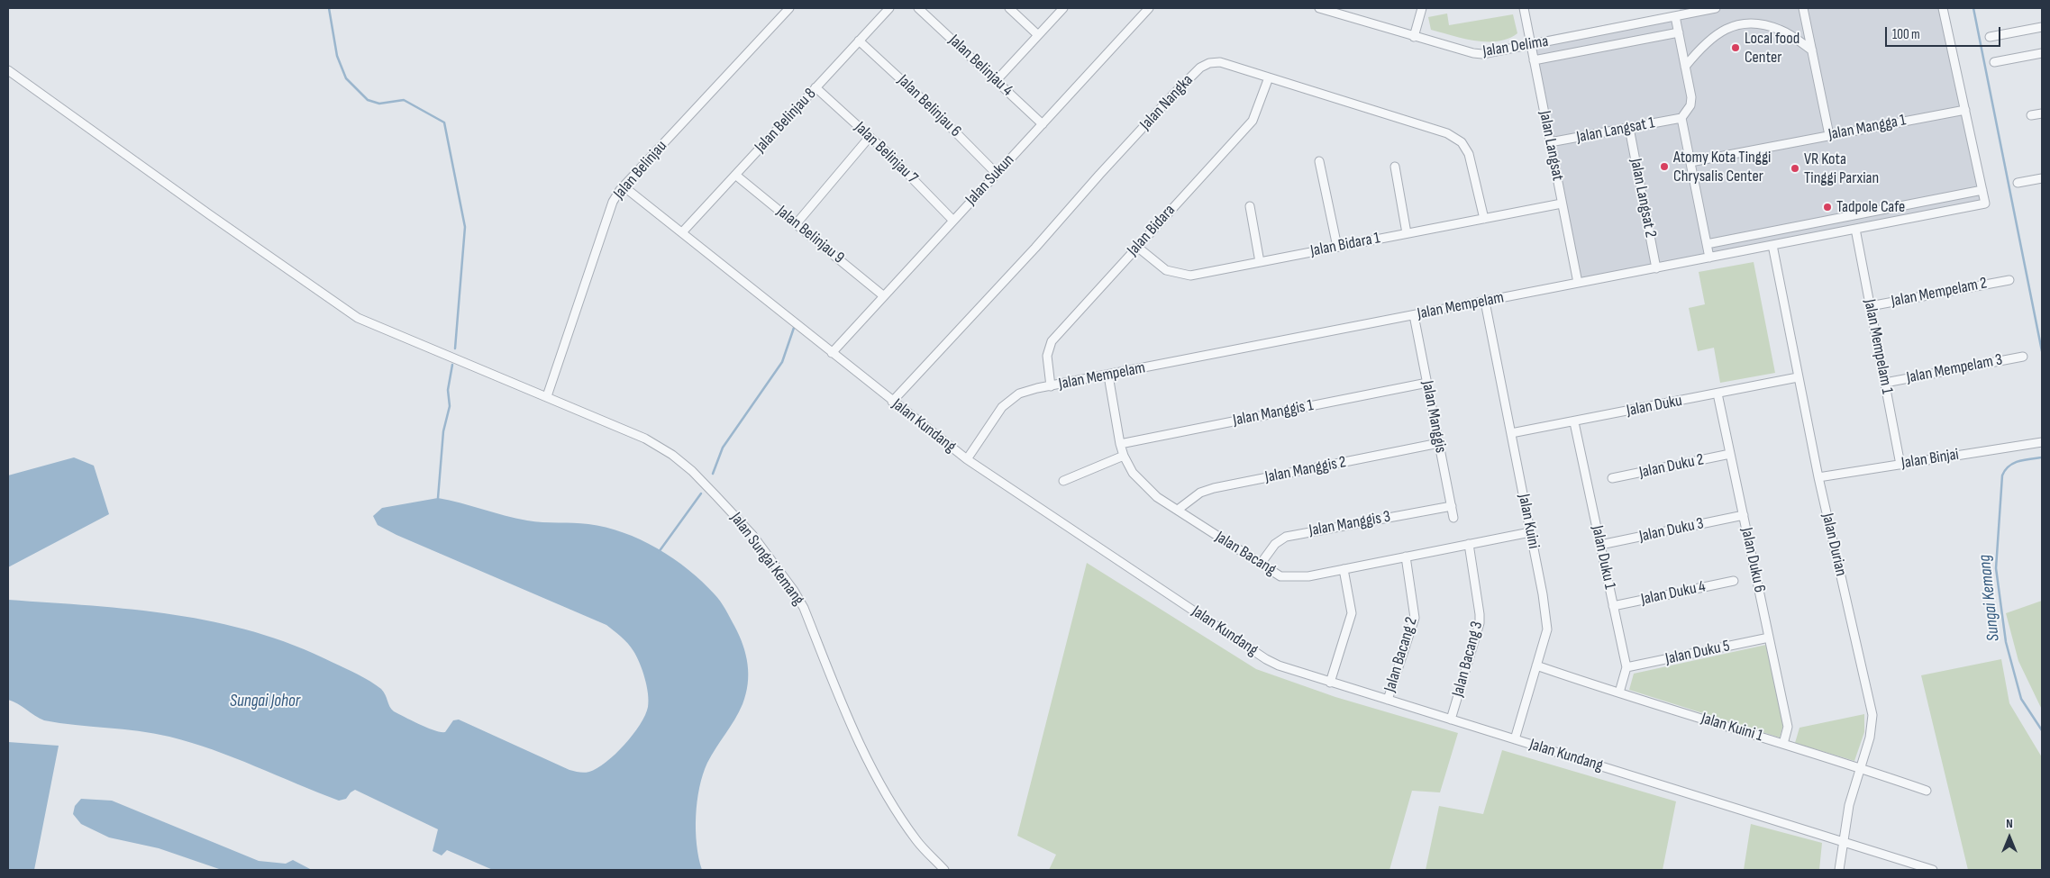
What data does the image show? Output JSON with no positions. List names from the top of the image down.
{
  "streets": {
    "street": [
      "Jalan Delima",
      "Jalan Belinjau 4",
      "Jalan Nangka",
      "Jalan Belinjau 6",
      "Jalan Belinjau 8",
      "Jalan Mangga 1",
      "Jalan Langsat 1",
      "Jalan Langsat",
      "Jalan Belinjau 7",
      "Jalan Belinjau",
      "Jalan Sukun",
      "Jalan Langsat 2",
      "Jalan Bidara",
      "Jalan Belinjau 9",
      "Jalan Bidara 1",
      "Jalan Mempelam 2",
      "Jalan Mempelam",
      "Jalan Mempelam 1",
      "Jalan Mempelam 3",
      "Jalan Duku",
      "Jalan Manggis 1",
      "Jalan Manggis",
      "Jalan Kundang",
      "Jalan Binjai",
      "Jalan Duku 2",
      "Jalan Manggis 2",
      "Jalan Kuini",
      "Jalan Manggis 3",
      "Jalan Duku 3",
      "Jalan Durian",
      "Jalan Bacang",
      "Jalan Duku 1",
      "Jalan Sungai Kemang",
      "Jalan Duku 6",
      "Jalan Duku 4",
      "Jalan Duku 5",
      "Jalan Bacang 2",
      "Jalan Bacang 3",
      "Jalan Kuini 1"
    ]
  },
  "crossings": [
    ["Jalan Delima", "Jalan Langsat"],
    ["Jalan Belinjau 4", "Jalan Sukun"],
    ["Jalan Nangka", "Jalan Bidara"],
    ["Jalan Nangka", "Jalan Bidara 1"],
    ["Jalan Nangka", "Jalan Kundang"],
    ["Jalan Belinjau 6", "Jalan Belinjau 8"],
    ["Jalan Belinjau 6", "Jalan Sukun"],
    ["Jalan Belinjau 8", "Jalan Belinjau 7"],
    ["Jalan Belinjau 8", "Jalan Belinjau 9"],
    ["Jalan Belinjau 8", "Jalan Kundang"],
    ["Jalan Langsat 1", "Jalan Langsat"],
    ["Jalan Langsat 1", "Jalan Langsat 2"],
    ["Jalan Langsat", "Jalan Bidara 1"],
    ["Jalan Langsat", "Jalan Mempelam"],
    ["Jalan Belinjau 7", "Jalan Sukun"],
    ["Jalan Belinjau", "Jalan Kundang"],
    ["Jalan Belinjau", "Jalan Sungai Kemang"],
    ["Jalan Sukun", "Jalan Belinjau 9"],
    ["Jalan Sukun", "Jalan Kundang"],
    ["Jalan Langsat 2", "Jalan Mempelam"],
    ["Jalan Bidara", "Jalan Bidara 1"],
    ["Jalan Bidara", "Jalan Mempelam"],
    ["Jalan Mempelam 2", "Jalan Mempelam 1"],
    ["Jalan Mempelam", "Jalan Mempelam 1"],
    ["Jalan Mempelam", "Jalan Manggis"],
    ["Jalan Mempelam", "Jalan Kundang"],
    ["Jalan Mempelam", "Jalan Kuini"],
    ["Jalan Mempelam", "Jalan Durian"],
    ["Jalan Mempelam", "Jalan Bacang"],
    ["Jalan Mempelam 1", "Jalan Mempelam 3"],
    ["Jalan Mempelam 1", "Jalan Binjai"],
    ["Jalan Duku", "Jalan Kuini"],
    ["Jalan Duku", "Jalan Durian"],
    ["Jalan Duku", "Jalan Duku 1"],
    ["Jalan Duku", "Jalan Duku 6"],
    ["Jalan Manggis 1", "Jalan Manggis"],
    ["Jalan Manggis 1", "Jalan Bacang"],
    ["Jalan Manggis", "Jalan Manggis 2"],
    ["Jalan Manggis", "Jalan Manggis 3"],
    ["Jalan Kundang", "Jalan Kuini"],
    ["Jalan Kundang", "Jalan Durian"],
    ["Jalan Kundang", "Jalan Bacang 2"],
    ["Jalan Kundang", "Jalan Bacang 3"],
    ["Jalan Binjai", "Jalan Durian"],
    ["Jalan Duku 2", "Jalan Duku 6"],
    ["Jalan Manggis 2", "Jalan Bacang"],
    ["Jalan Kuini", "Jalan Bacang"],
    ["Jalan Kuini", "Jalan Kuini 1"],
    ["Jalan Manggis 3", "Jalan Bacang"],
    ["Jalan Duku 3", "Jalan Duku 1"],
    ["Jalan Duku 3", "Jalan Duku 6"],
    ["Jalan Durian", "Jalan Kuini 1"],
    ["Jalan Bacang", "Jalan Bacang 2"],
    ["Jalan Bacang", "Jalan Bacang 3"],
    ["Jalan Duku 1", "Jalan Duku 4"],
    ["Jalan Duku 1", "Jalan Duku 5"],
    ["Jalan Duku 1", "Jalan Kuini 1"],
    ["Jalan Duku 6", "Jalan Duku 5"],
    ["Jalan Duku 6", "Jalan Kuini 1"]
  ],
  "water": ["Sungai Kemang", "Sungai Johor"],
  "places": [
    "Local food Center",
    "Atomy Kota Tinggi Chrysalis Center",
    "VR Kota Tinggi Parxian",
    "Tadpole Cafe"
  ],
  "scale_bar": "100 m",
  "north": "top"
}
